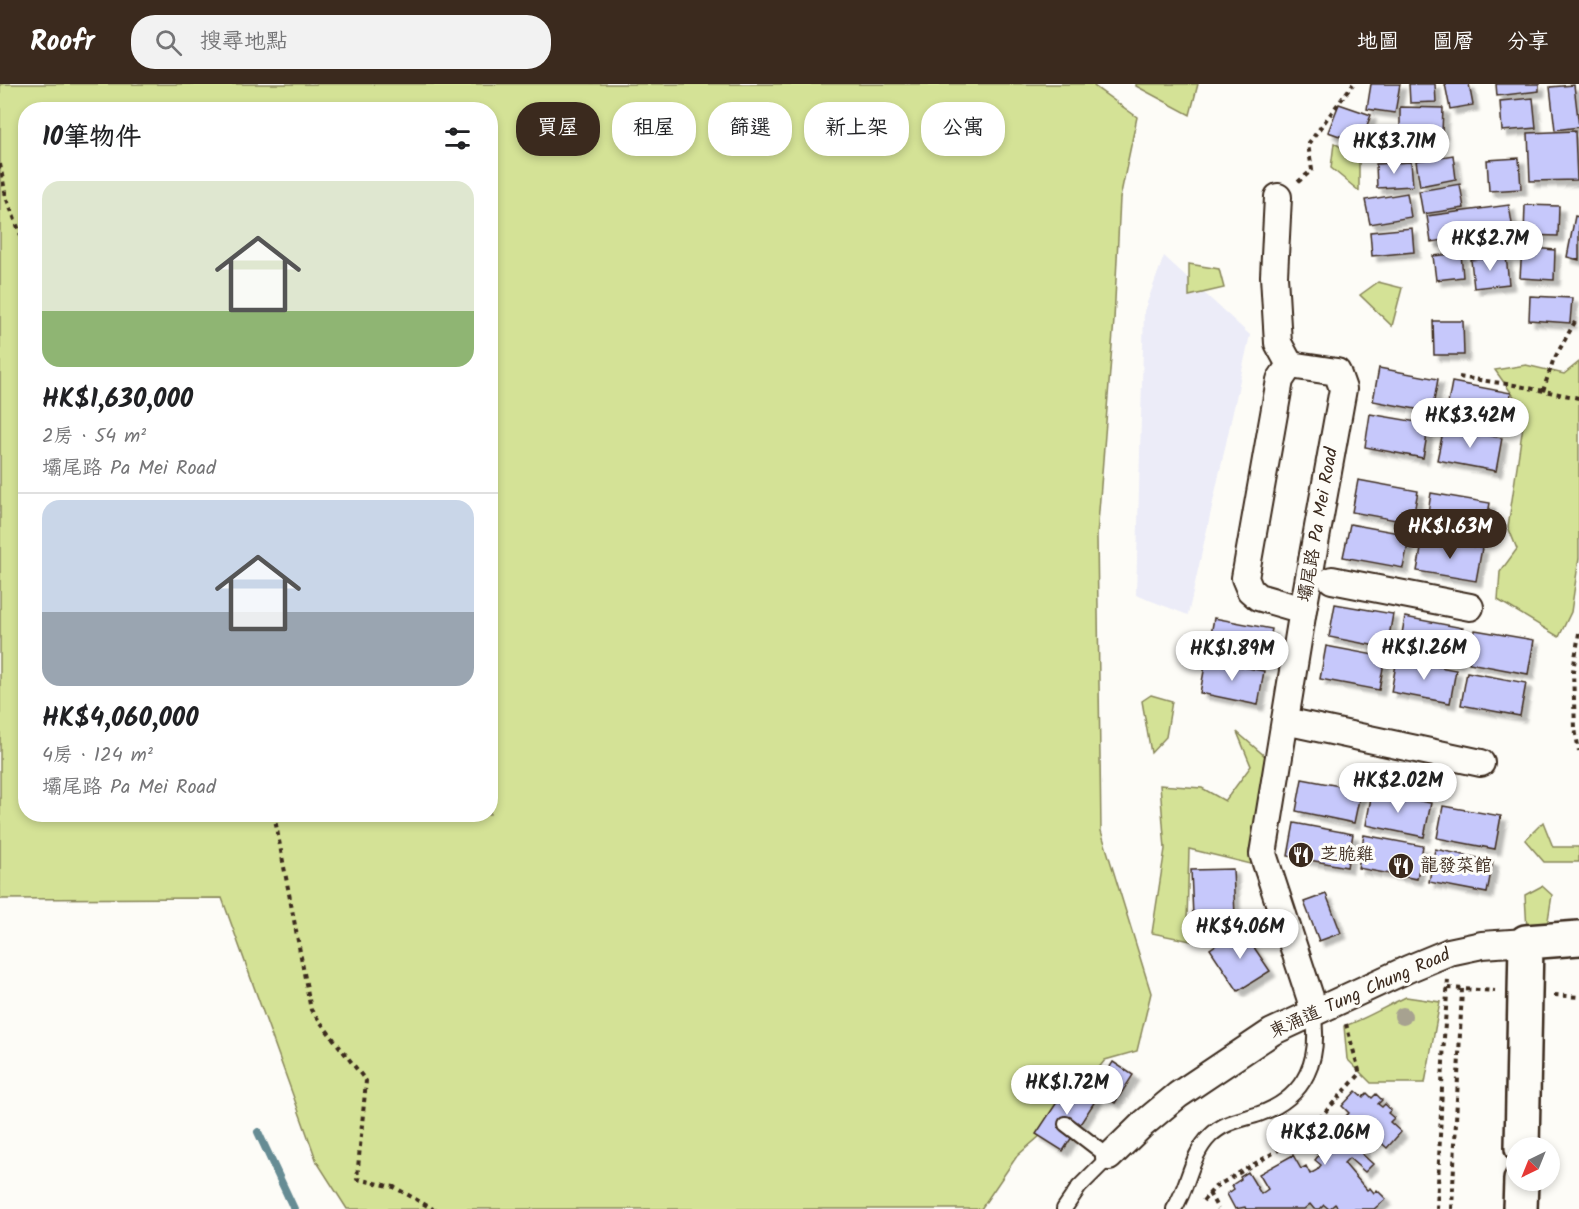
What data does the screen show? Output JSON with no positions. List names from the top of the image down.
{
  "streets": {
    "main road": ["東涌道 Tung Chung Road"],
    "street": ["壩尾路 Pa Mei Road"]
  },
  "crossings": [
    ["壩尾路 Pa Mei Road", "東涌道 Tung Chung Road"]
  ],
  "places": {
    "restaurant": ["芝脆雞", "龍發菜館"]
  },
  "north": "bottom left",
  "page": {
    "header": "Roofr",
    "search": "搜尋地點",
    "nav": ["地圖", "圖層", "分享"],
    "chip": [
      "買屋",
      "租屋",
      "篩選",
      "新上架",
      "公寓"
    ],
    "heading": "10筆物件",
    "price": [
      "HK$3.71M",
      "HK$2.7M",
      "HK$3.42M",
      "HK$1.63M",
      "HK$1.26M",
      "HK$1.89M",
      "HK$2.02M",
      "HK$4.06M",
      "HK$1.72M",
      "HK$2.06M"
    ],
    "list": [
      {
        "name": "HK$1,630,000",
        "note": "2房 · 54 m² · 壩尾路 Pa Mei Road"
      },
      {
        "name": "HK$4,060,000",
        "note": "4房 · 124 m² · 壩尾路 Pa Mei Road"
      }
    ]
  }
}
